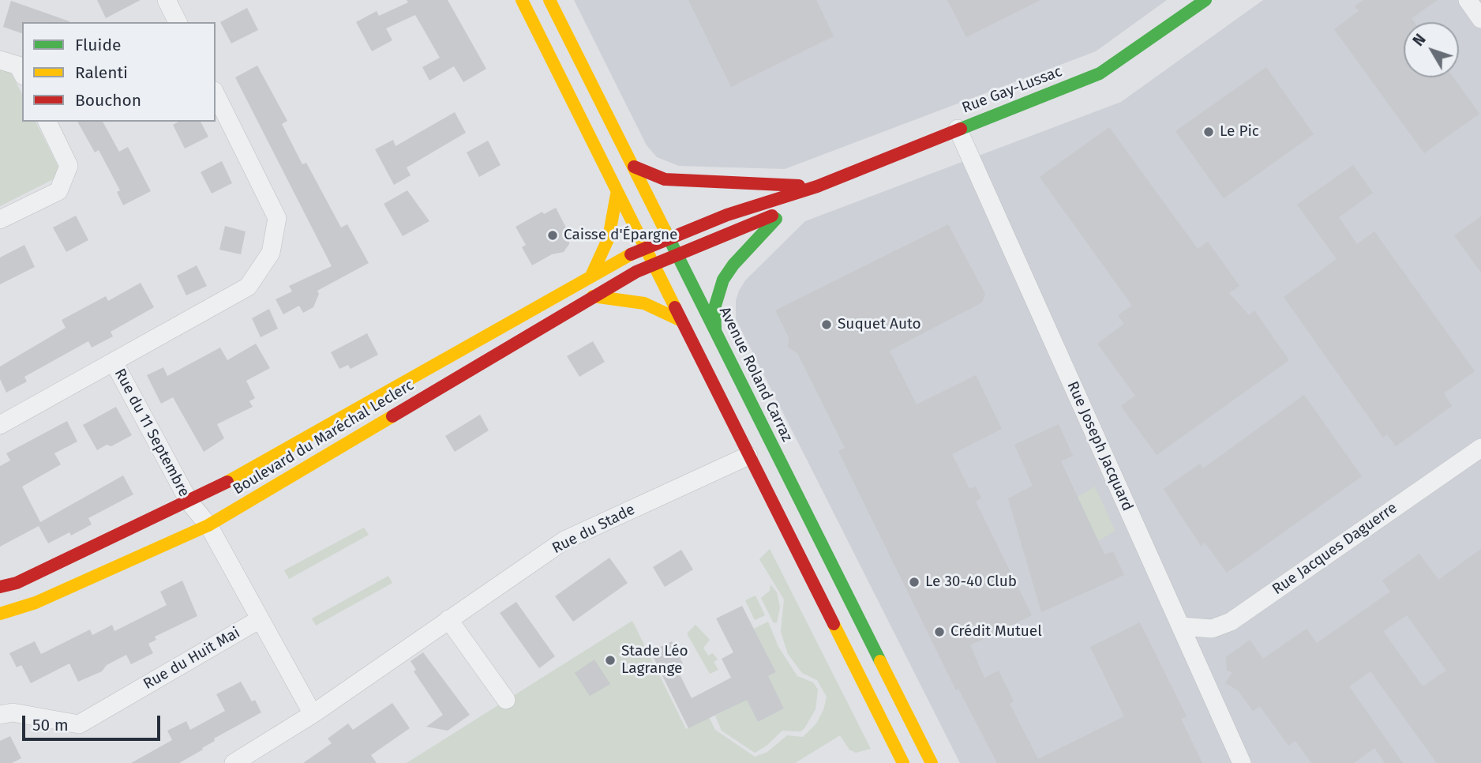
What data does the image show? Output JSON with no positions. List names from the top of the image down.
{
  "streets": {
    "main road": ["Rue Gay-Lussac", "Avenue Roland Carraz", "Boulevard du Maréchal Leclerc"],
    "street": [
      "Rue du 11 Septembre",
      "Rue Joseph Jacquard",
      "Rue du Stade",
      "Rue Jacques Daguerre",
      "Rue du Huit Mai"
    ]
  },
  "crossings": [
    ["Rue Gay-Lussac", "Avenue Roland Carraz"],
    ["Rue Gay-Lussac", "Boulevard du Maréchal Leclerc"],
    ["Rue Gay-Lussac", "Rue Joseph Jacquard"],
    ["Rue du 11 Septembre", "Boulevard du Maréchal Leclerc"],
    ["Rue Joseph Jacquard", "Rue Jacques Daguerre"]
  ],
  "places": [
    "Le Pic",
    "Caisse d'Épargne",
    "Suquet Auto",
    "Le 30-40 Club",
    "Crédit Mutuel",
    "Stade Léo Lagrange"
  ],
  "legend": ["Fluide", "Ralenti", "Bouchon"],
  "scale_bar": "50 m",
  "north": "top left"
}
